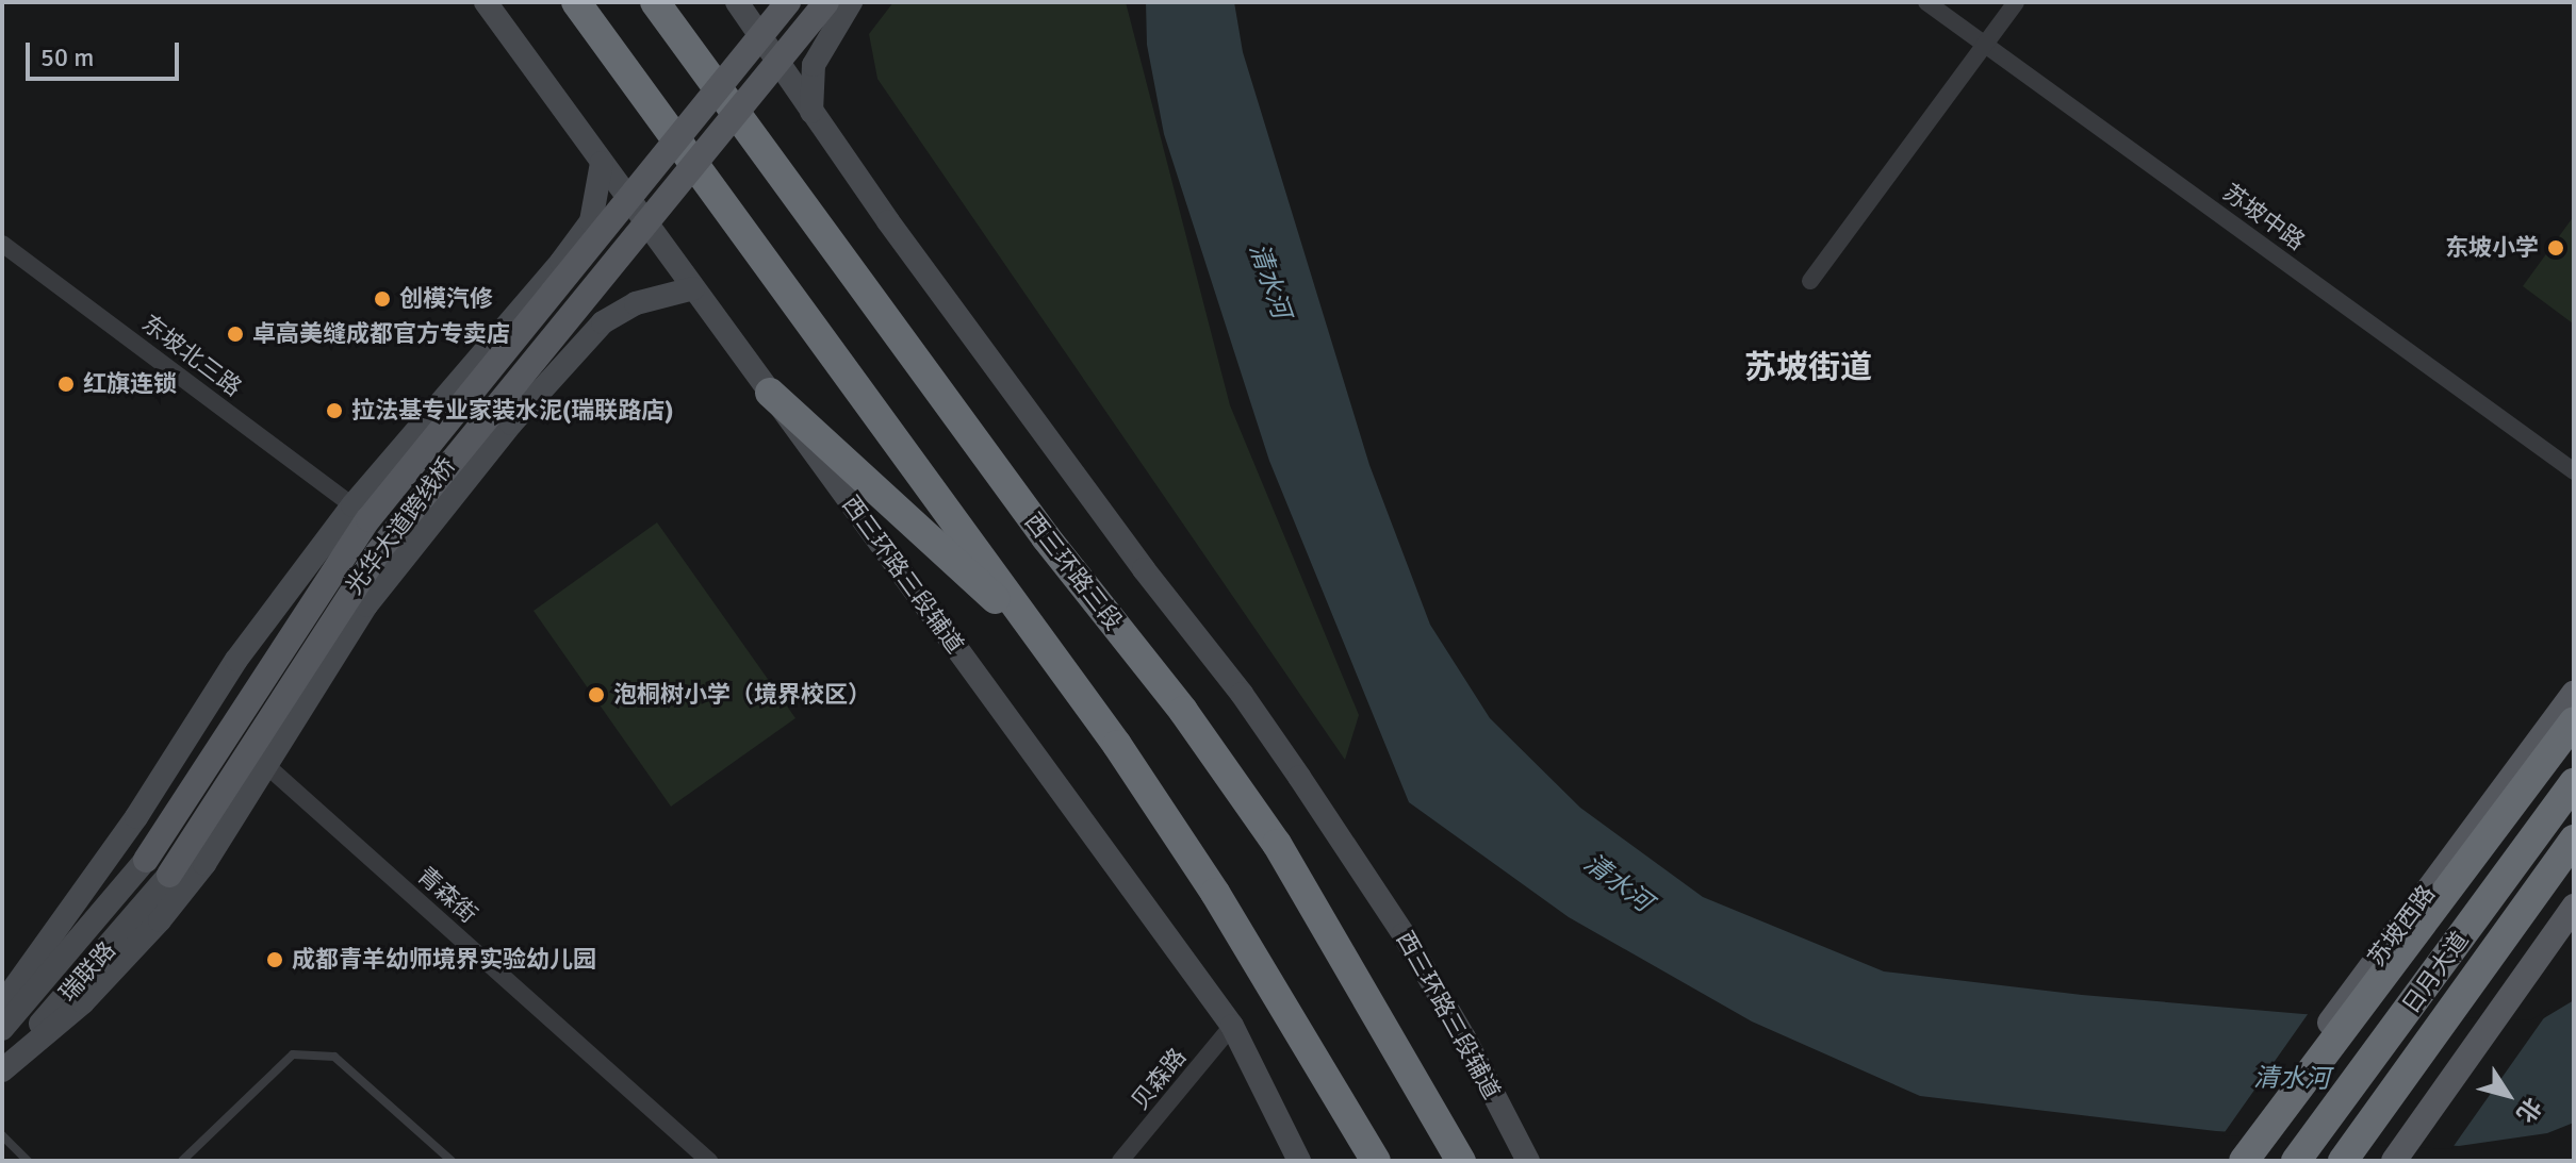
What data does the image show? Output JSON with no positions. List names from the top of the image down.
{
  "streets": {
    "highway": ["西三环路三段", "日月大道"],
    "main road": [
      "光华大道跨线桥",
      "西三环路三段辅道",
      "苏坡西路",
      "瑞联路"
    ],
    "street": [
      "苏坡中路",
      "东坡北三路",
      "青森街",
      "贝森路"
    ]
  },
  "crossings": [
    ["光华大道跨线桥", "瑞联路"],
    ["西三环路三段辅道", "贝森路"]
  ],
  "districts": ["苏坡街道"],
  "water": ["清水河"],
  "places": [
    "东坡小学",
    "创模汽修",
    "卓高美缝成都官方专卖店",
    "红旗连锁",
    "拉法基专业家装水泥(瑞联路店)",
    "泡桐树小学（境界校区）",
    "成都青羊幼师境界实验幼儿园"
  ],
  "scale_bar": "50 m",
  "north": "bottom right"
}
